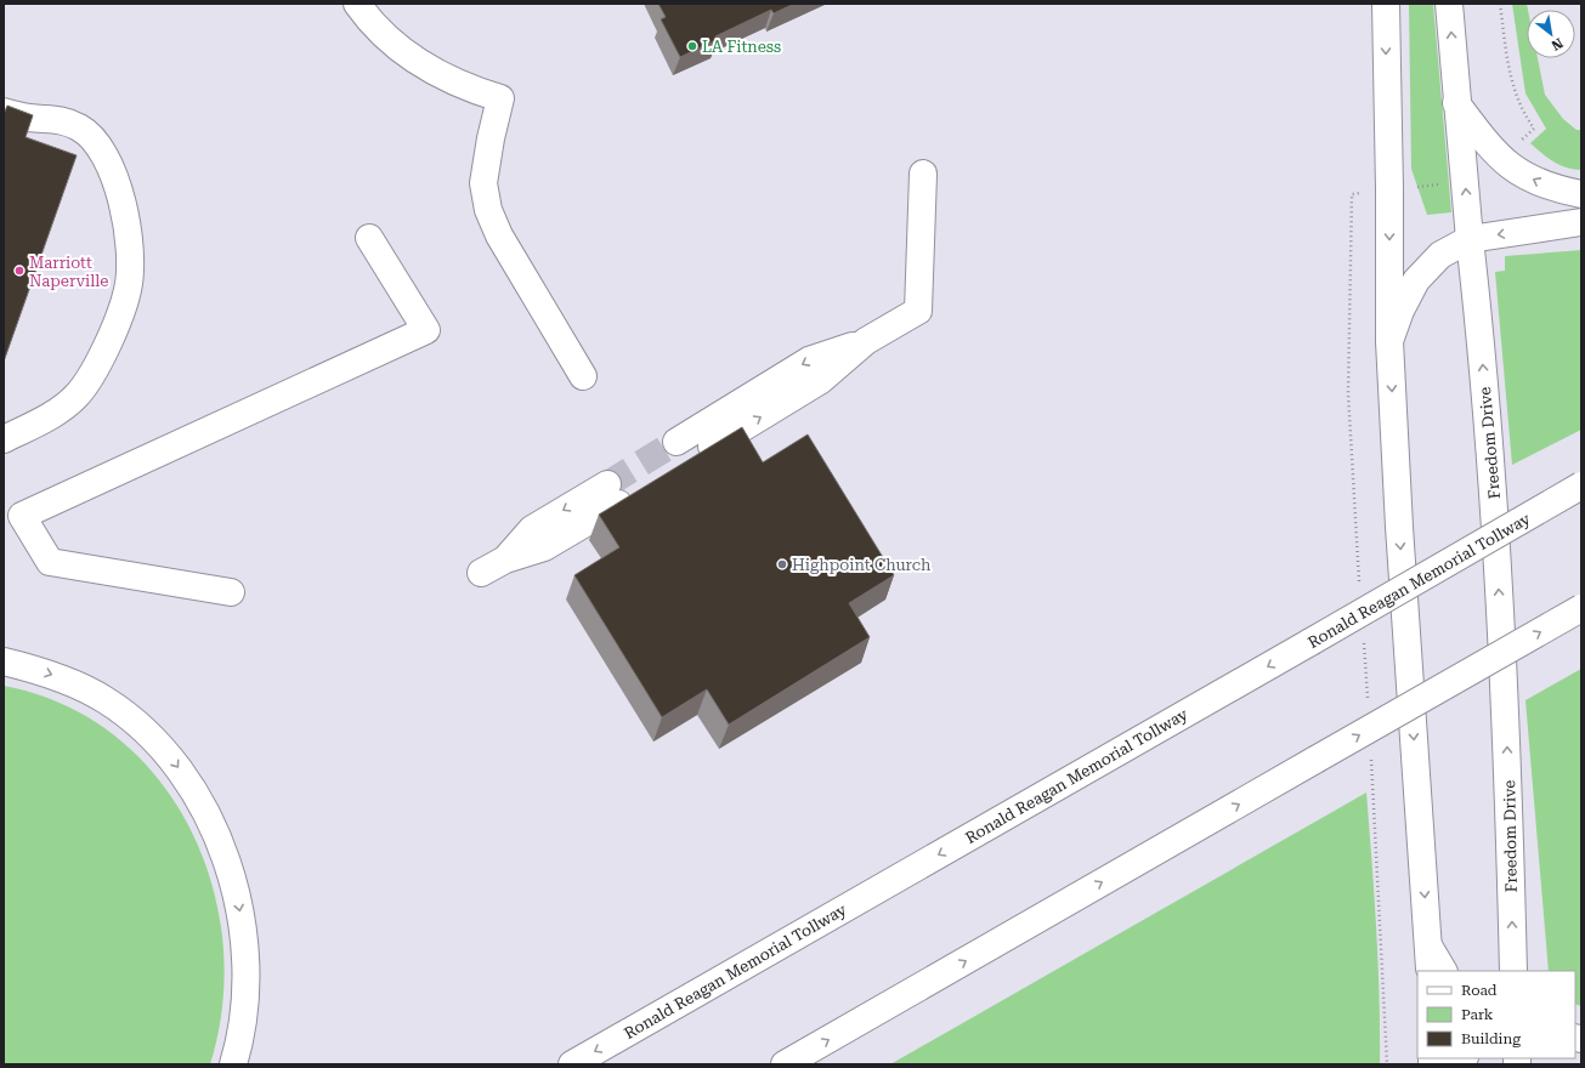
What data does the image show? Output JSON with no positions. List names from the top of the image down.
{
  "streets": {
    "main road": ["Freedom Drive", "Ronald Reagan Memorial Tollway"]
  },
  "places": ["LA Fitness", "Marriott Naperville", "Highpoint Church"],
  "legend": ["Road", "Park", "Building"],
  "north": "bottom right"
}
